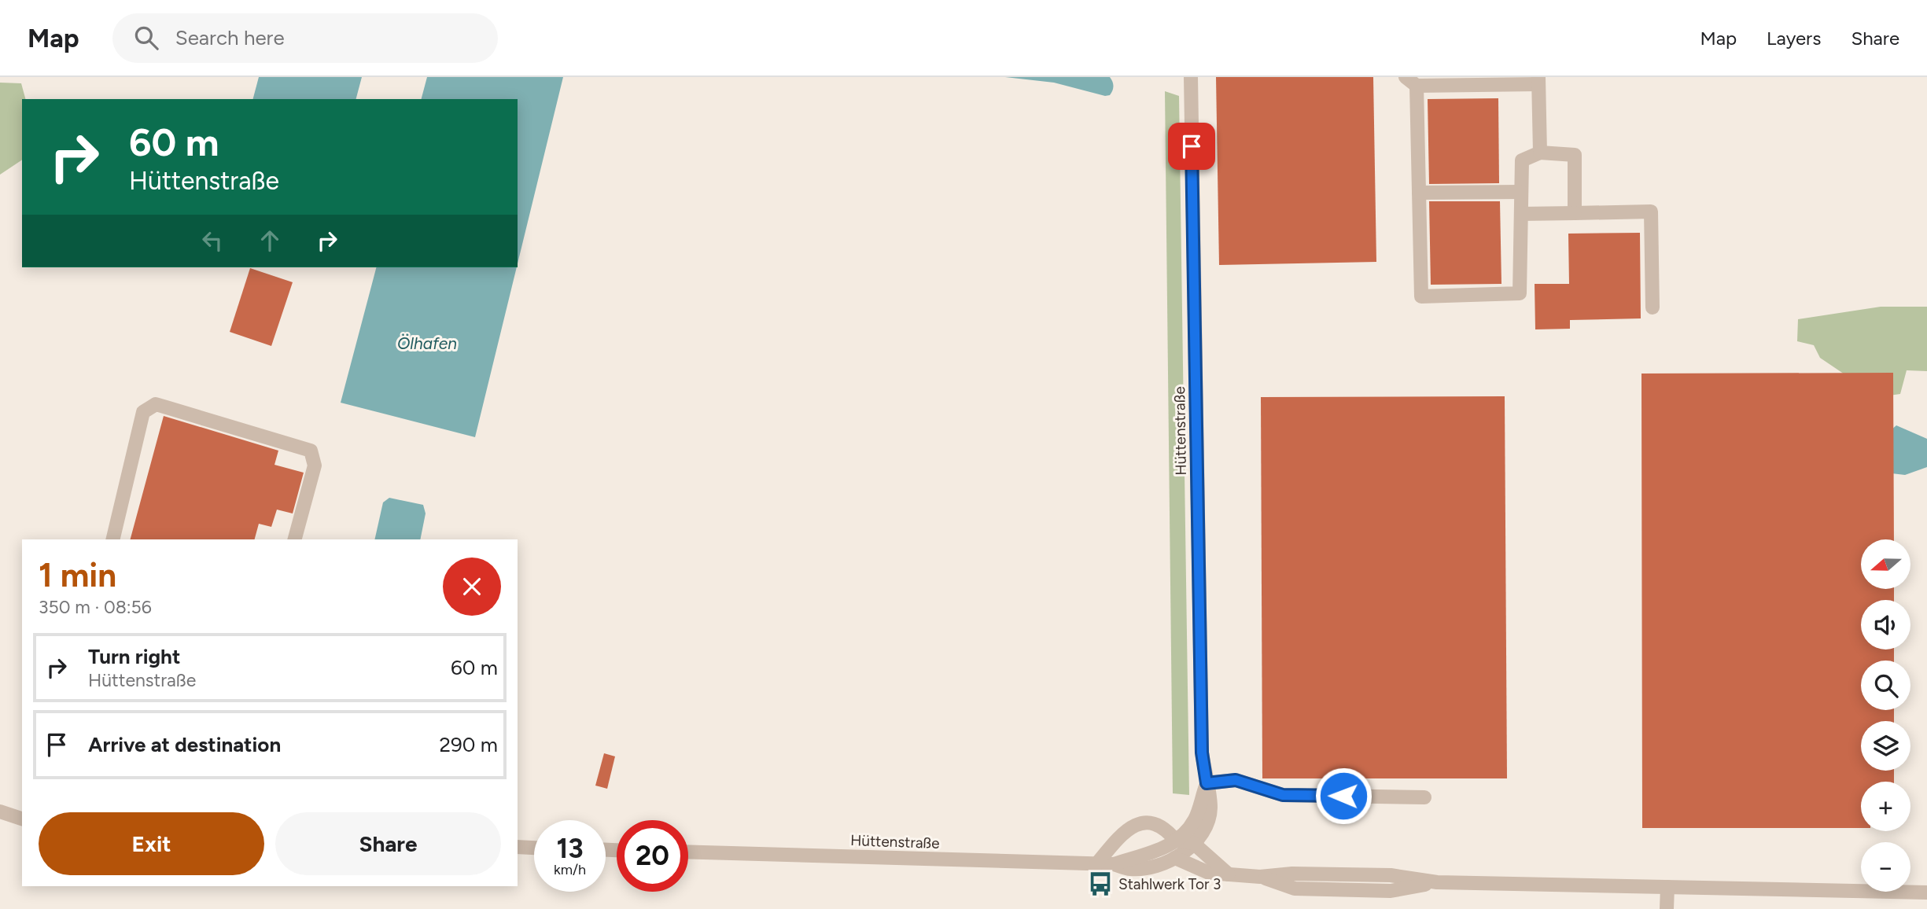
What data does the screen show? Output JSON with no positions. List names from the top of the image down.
{
  "streets": {
    "street": ["Hüttenstraße"]
  },
  "water": ["Ölhafen"],
  "places": {
    "bus stop": ["Stahlwerk Tor 3"]
  },
  "north": "left",
  "page": {
    "header": "Map",
    "search": "Search here",
    "nav": ["Map", "Layers", "Share"],
    "turn": ["60 m", "Hüttenstraße"],
    "map_buttons": ["+", "−"],
    "heading": ["1 min", "350 m · 08:56"],
    "list": [
      {
        "name": "Turn right",
        "note": "Hüttenstraße",
        "value": "60 m"
      },
      {
        "name": "Arrive at destination",
        "value": "290 m"
      }
    ],
    "buttons": ["Exit", "Share"],
    "speed": "13 km/h",
    "limit": "20"
  }
}
